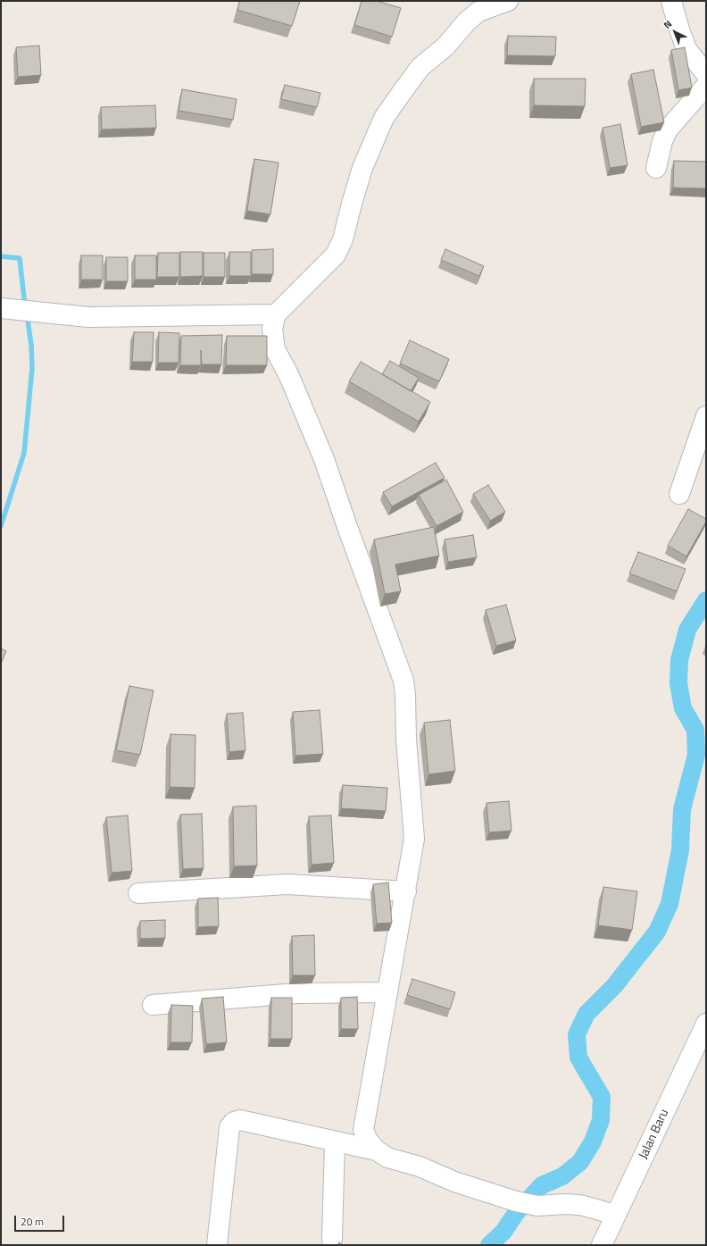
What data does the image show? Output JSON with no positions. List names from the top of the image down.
{
  "streets": {
    "street": ["Jalan Baru"]
  },
  "scale_bar": "20 m",
  "north": "top left"
}
